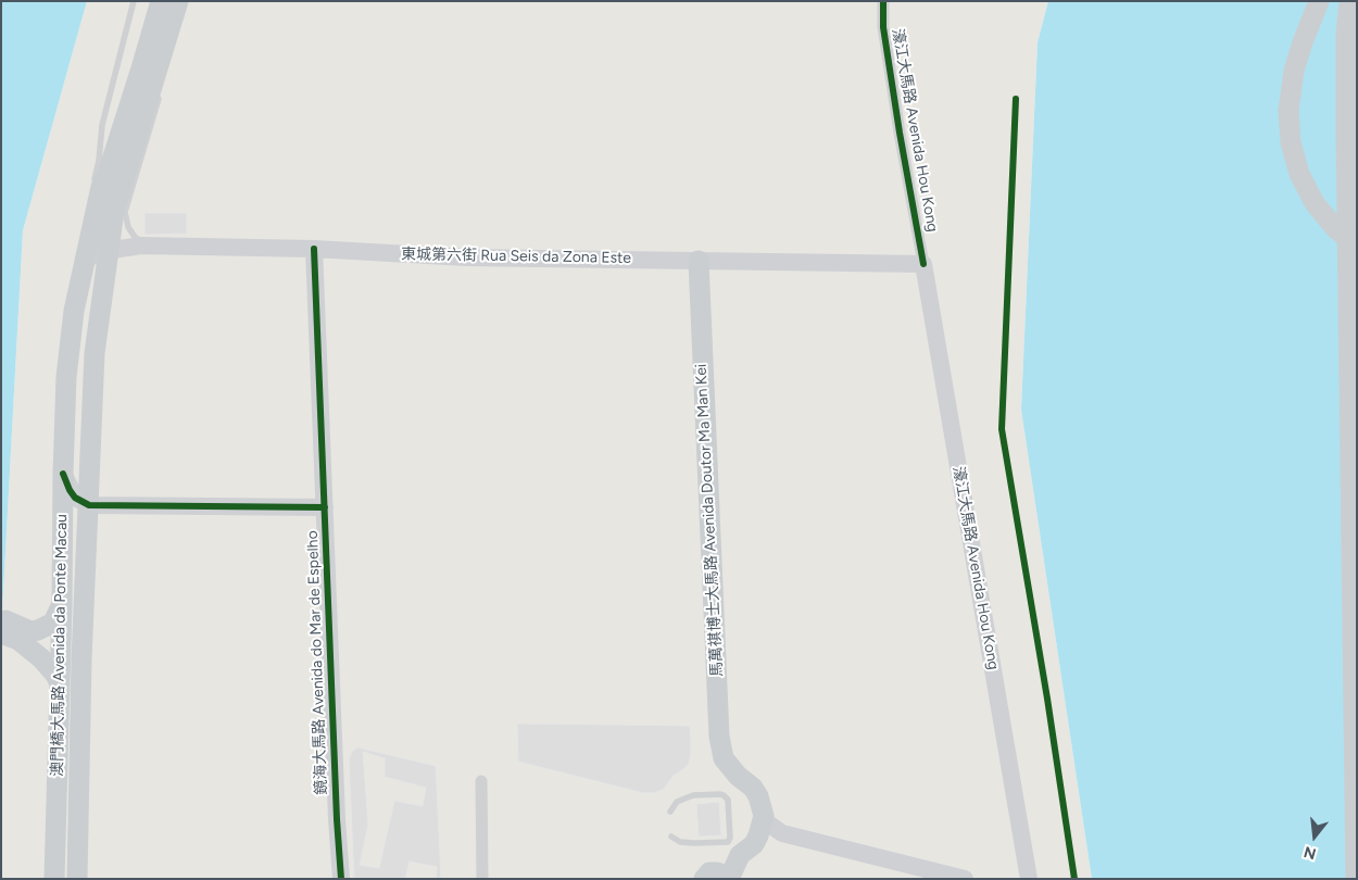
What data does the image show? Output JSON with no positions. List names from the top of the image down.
{
  "streets": {
    "main road": [
      "濠江大馬路 Avenida Hou Kong",
      "東城第六街 Rua Seis da Zona Este",
      "馬萬祺博士大馬路 Avenida Doutor Ma Man Kei",
      "澳門橋大馬路 Avenida da Ponte Macau",
      "鏡海大馬路 Avenida do Mar de Espelho"
    ]
  },
  "crossings": [
    ["濠江大馬路 Avenida Hou Kong", "東城第六街 Rua Seis da Zona Este"],
    ["東城第六街 Rua Seis da Zona Este", "馬萬祺博士大馬路 Avenida Doutor Ma Man Kei"],
    ["東城第六街 Rua Seis da Zona Este", "澳門橋大馬路 Avenida da Ponte Macau"],
    ["東城第六街 Rua Seis da Zona Este", "鏡海大馬路 Avenida do Mar de Espelho"]
  ],
  "north": "bottom"
}
